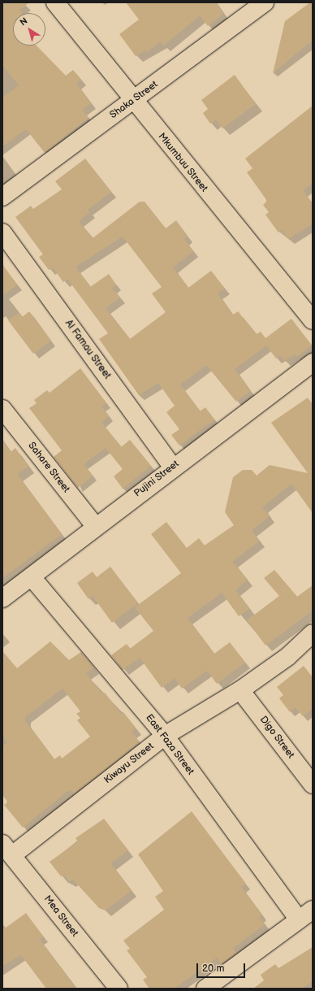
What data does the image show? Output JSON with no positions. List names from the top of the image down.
{
  "streets": {
    "street": [
      "Shaka Street",
      "Mkumbuu Street",
      "Al Famau Street",
      "Sahare Street",
      "Pujini Street",
      "Digo Street",
      "East Faza Street",
      "Kiwayu Street",
      "Mea Street"
    ]
  },
  "crossings": [
    ["Shaka Street", "Mkumbuu Street"],
    ["Al Famau Street", "Pujini Street"],
    ["Sahare Street", "Pujini Street"],
    ["Pujini Street", "East Faza Street"],
    ["Digo Street", "Kiwayu Street"],
    ["East Faza Street", "Kiwayu Street"],
    ["Kiwayu Street", "Mea Street"]
  ],
  "scale_bar": "20 m",
  "north": "top left"
}
